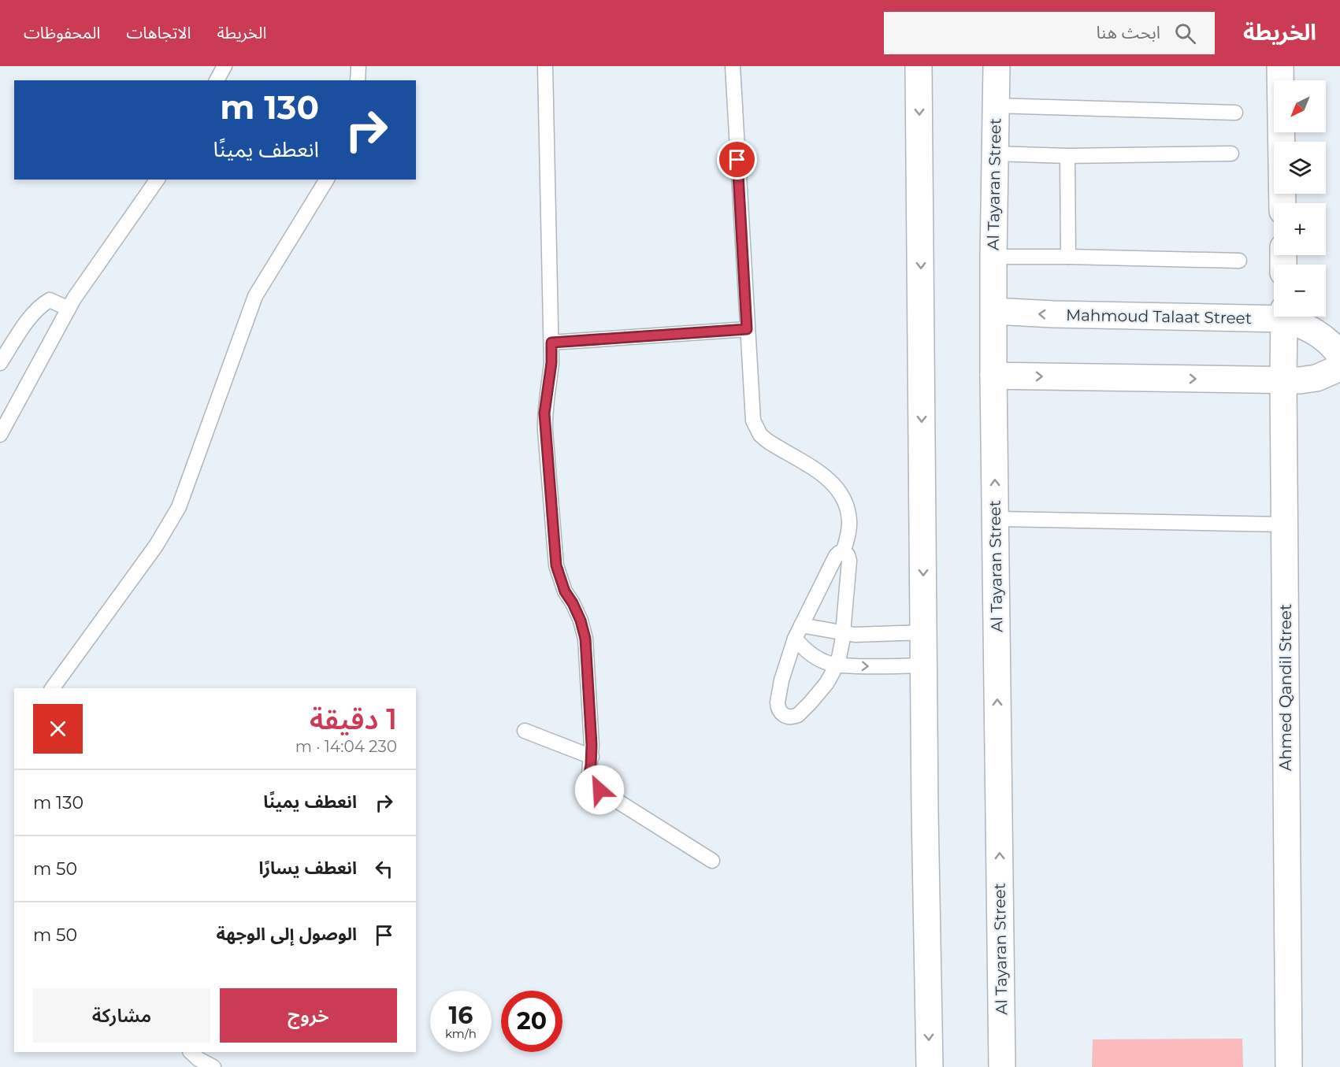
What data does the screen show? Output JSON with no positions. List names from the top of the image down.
{
  "streets": {
    "main road": ["Al Tayaran Street", "Mahmoud Talaat Street", "Ahmed Qandil Street"]
  },
  "crossings": [
    ["Al Tayaran Street", "Mahmoud Talaat Street"]
  ],
  "north": "bottom left",
  "page": {
    "header": "الخريطة",
    "search": "ابحث هنا",
    "nav": ["الخريطة", "الاتجاهات", "المحفوظات"],
    "map_buttons": ["+", "−"],
    "turn": ["130 m", "انعطف يمينًا"],
    "heading": ["1 دقيقة", "230 m · 14:04"],
    "list": [
      {
        "name": "انعطف يمينًا",
        "value": "130 m"
      },
      {
        "name": "انعطف يسارًا",
        "value": "50 m"
      },
      {
        "name": "الوصول إلى الوجهة",
        "value": "50 m"
      }
    ],
    "buttons": ["خروج", "مشاركة"],
    "speed": "16 km/h",
    "limit": "20"
  }
}
